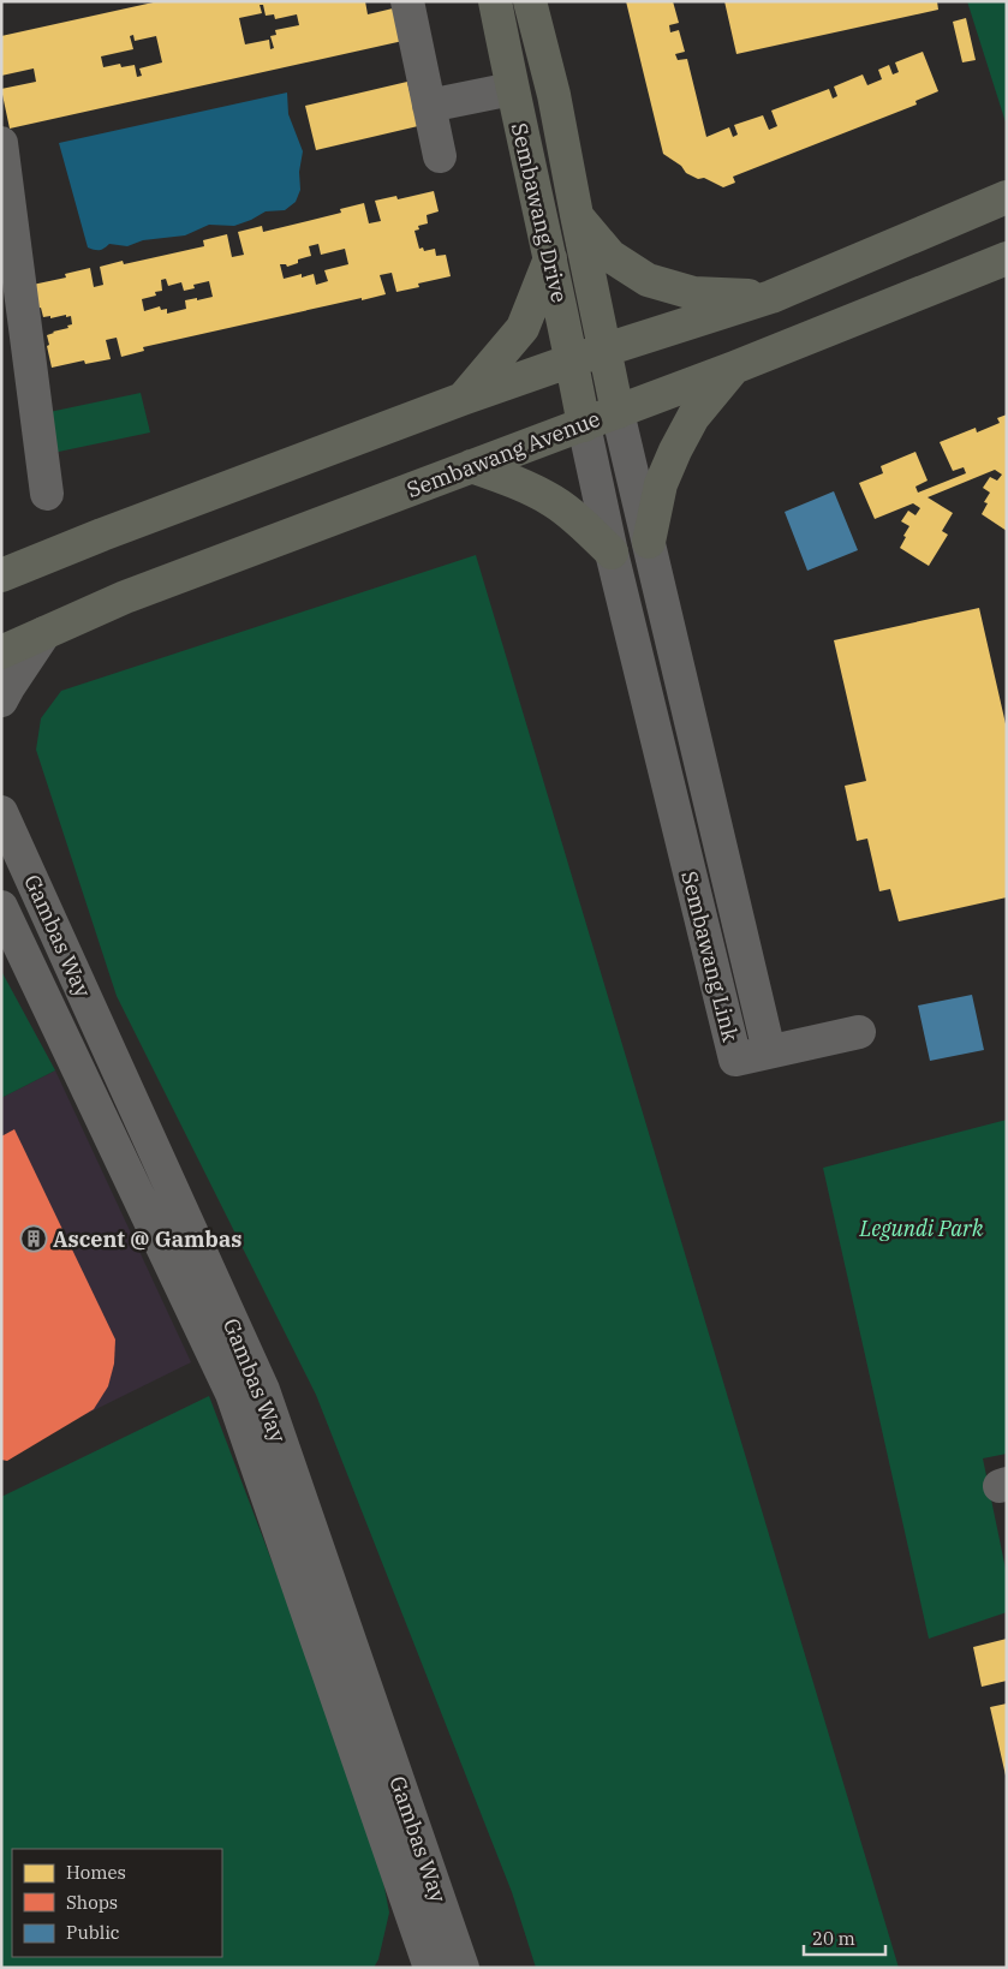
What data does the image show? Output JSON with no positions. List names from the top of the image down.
{
  "streets": {
    "main road": ["Sembawang Drive", "Sembawang Avenue"],
    "street": ["Gambas Way", "Sembawang Link"]
  },
  "crossings": [
    ["Sembawang Drive", "Sembawang Avenue"],
    ["Sembawang Drive", "Sembawang Link"],
    ["Sembawang Avenue", "Sembawang Link"]
  ],
  "parks": ["Legundi Park"],
  "places": {
    "building": ["Ascent @ Gambas"]
  },
  "legend": ["Homes", "Shops", "Public"],
  "scale_bar": "20 m"
}
